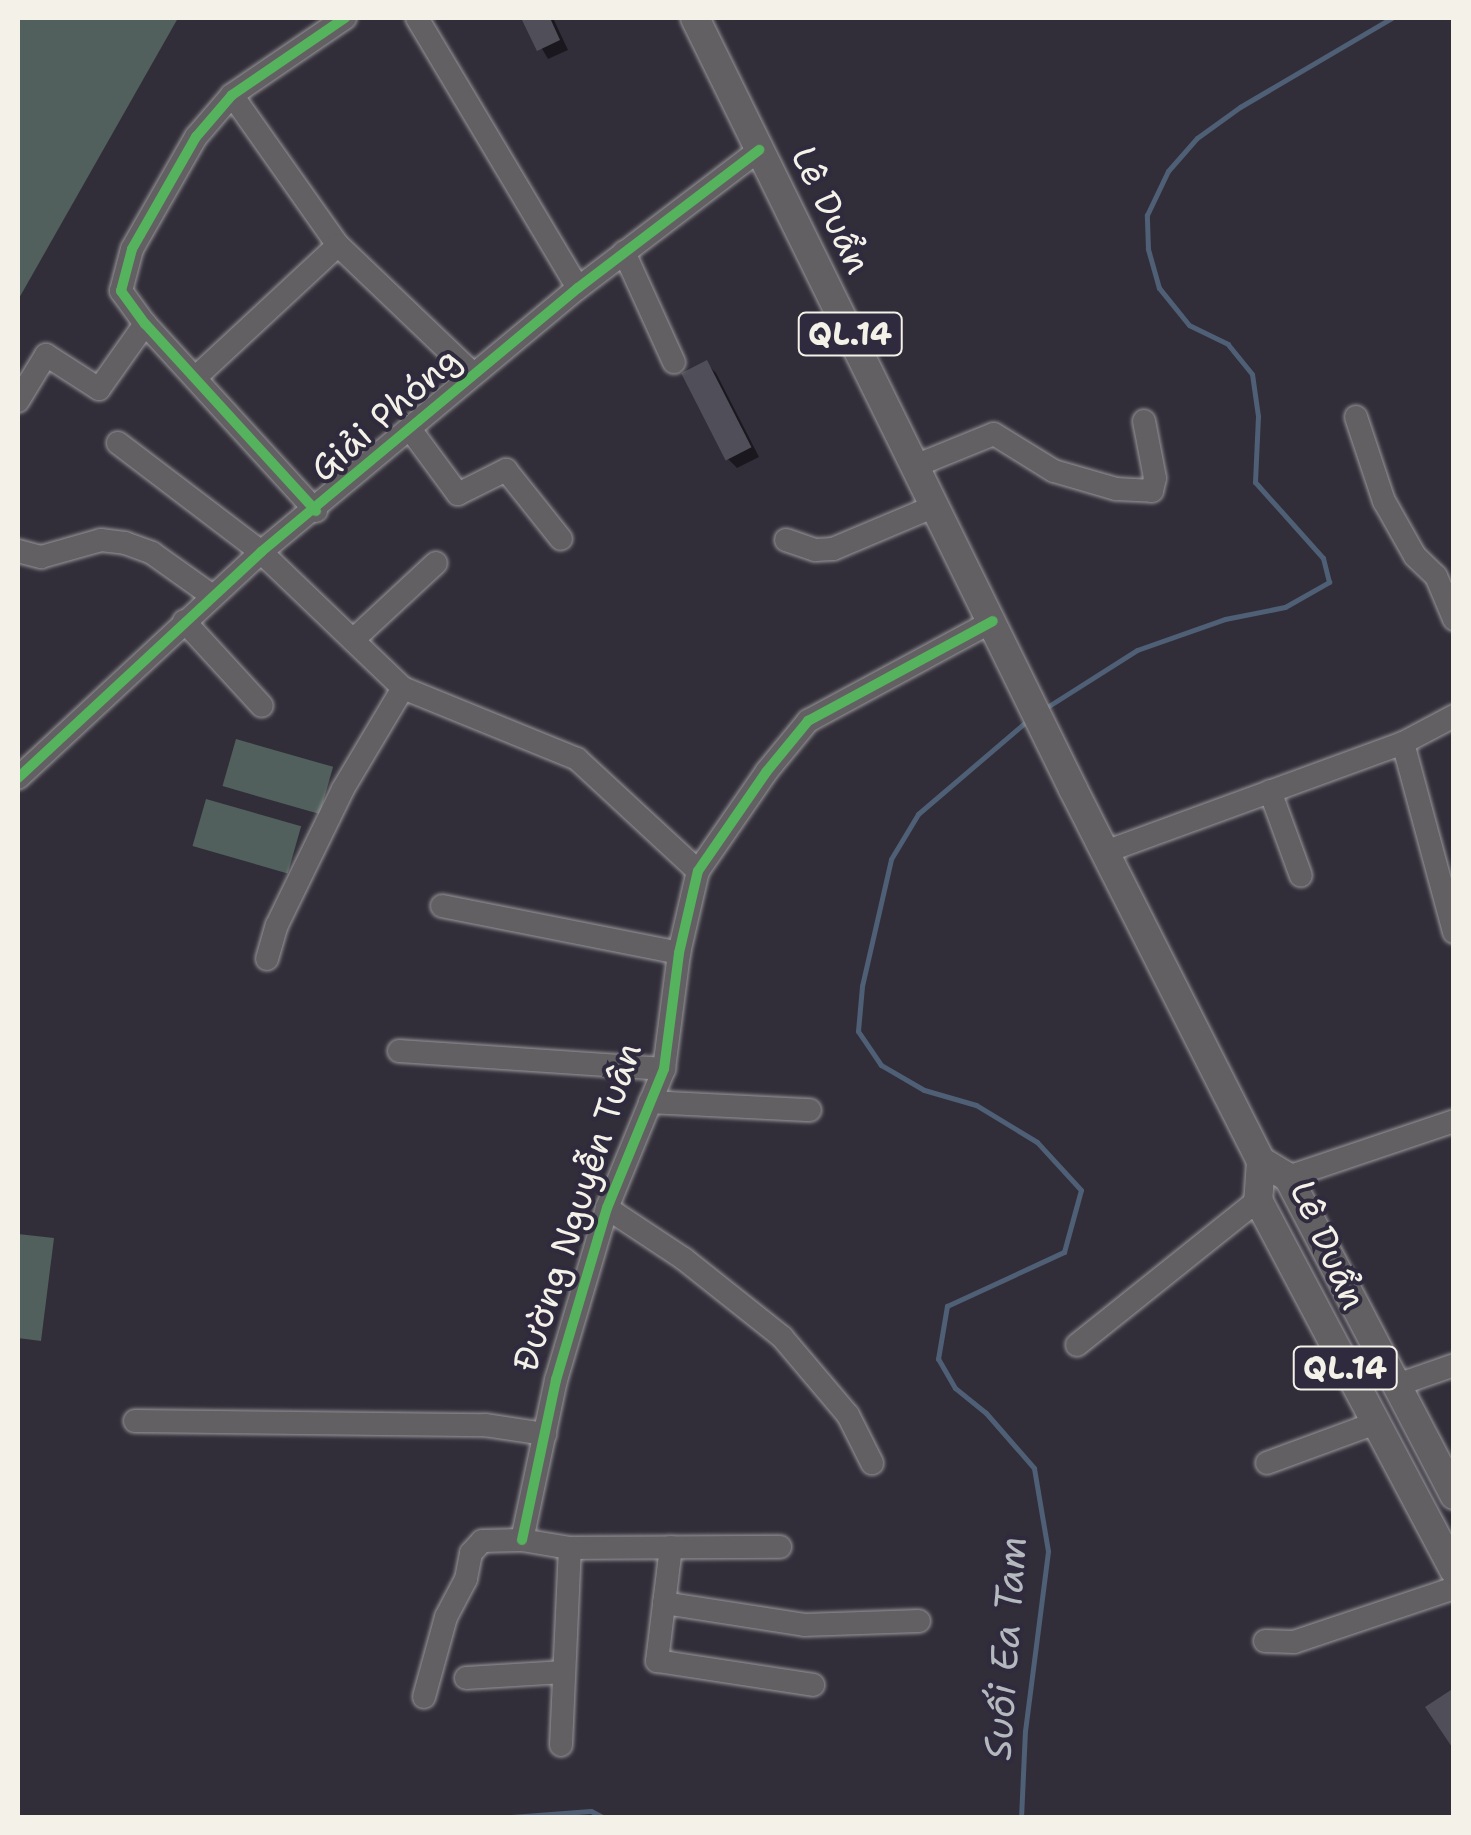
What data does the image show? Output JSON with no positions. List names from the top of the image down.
{
  "streets": {
    "main road": ["Lê Duẩn", "QL.14"],
    "street": ["Giải Phóng", "Đường Nguyễn Tuân"]
  },
  "crossings": [
    ["Lê Duẩn", "Giải Phóng"],
    ["Lê Duẩn", "Đường Nguyễn Tuân"]
  ],
  "water": ["Suối Ea Tam"]
}
